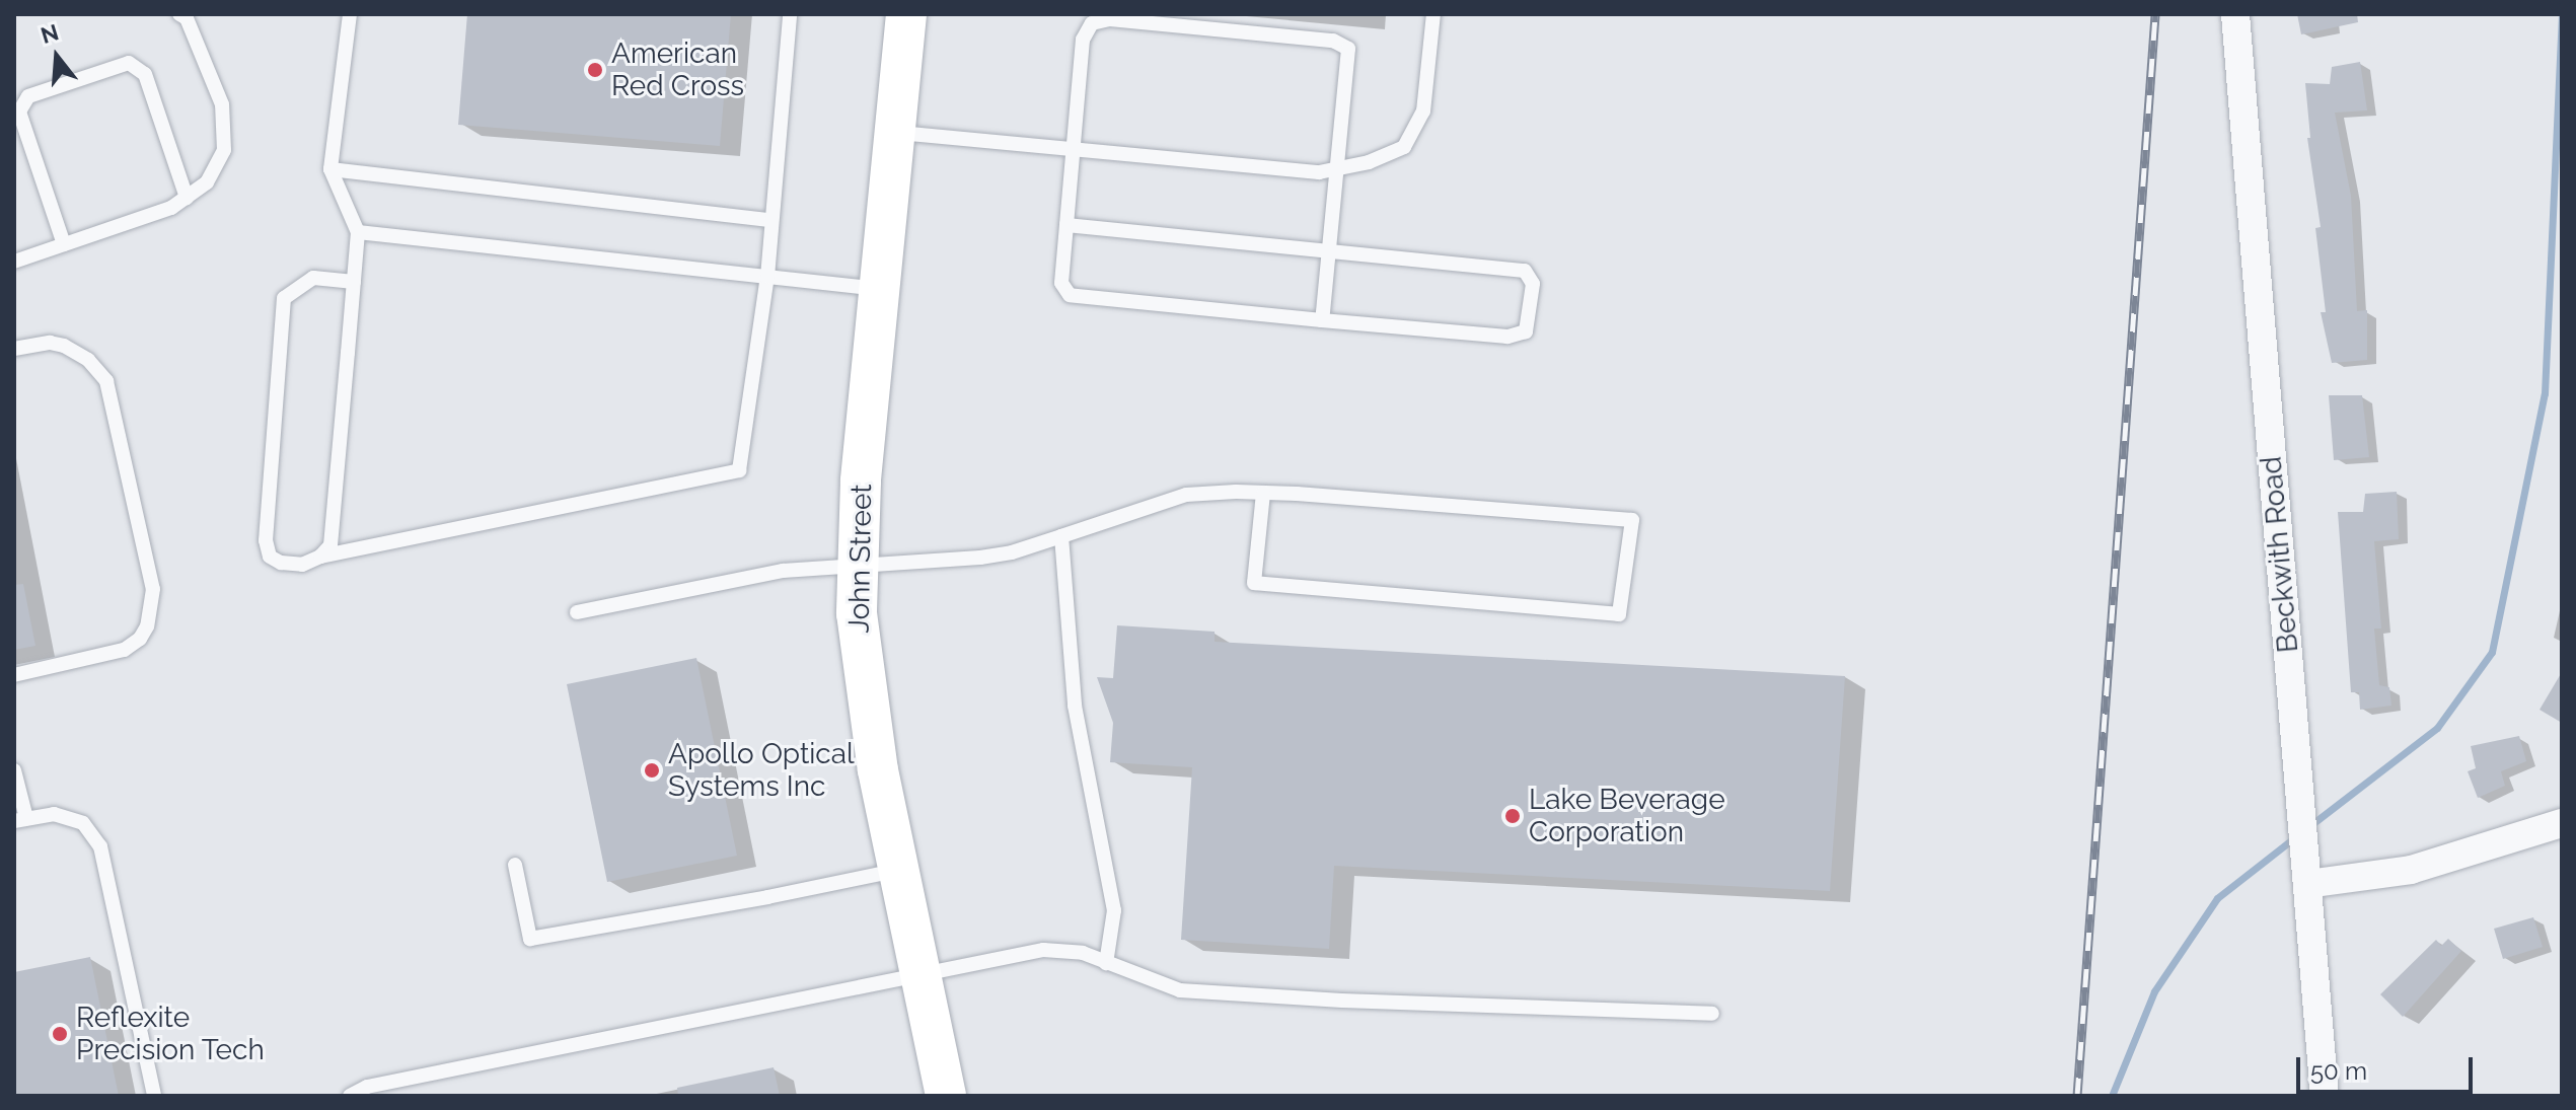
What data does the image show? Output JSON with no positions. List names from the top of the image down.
{
  "streets": {
    "street": ["Beckwith Road", "John Street"]
  },
  "places": [
    "American Red Cross",
    "Apollo Optical Systems Inc",
    "Lake Beverage Corporation",
    "Reflexite Precision Tech"
  ],
  "scale_bar": "50 m",
  "north": "top"
}
